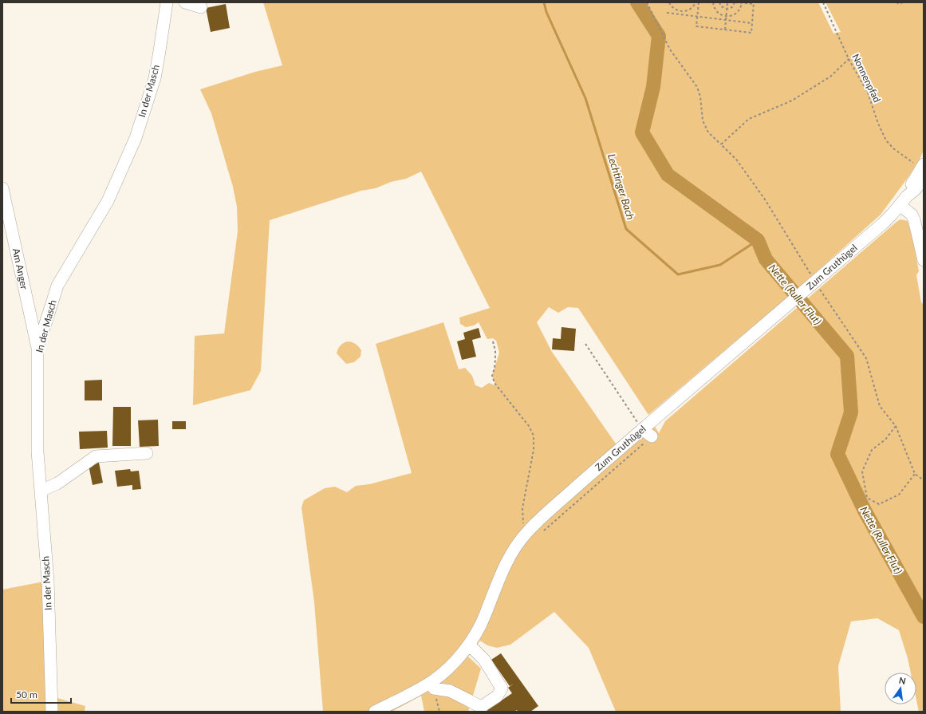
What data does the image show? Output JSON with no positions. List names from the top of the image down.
{
  "streets": {
    "street": ["In der Masch", "Zum Gruthügel", "Am Anger"],
    "path": ["Nonnenpfad"]
  },
  "crossings": [
    ["In der Masch", "Am Anger"]
  ],
  "water": ["Lechtinger Bach", "Nette (Ruller Flut)"],
  "scale_bar": "50 m",
  "north": "top"
}
